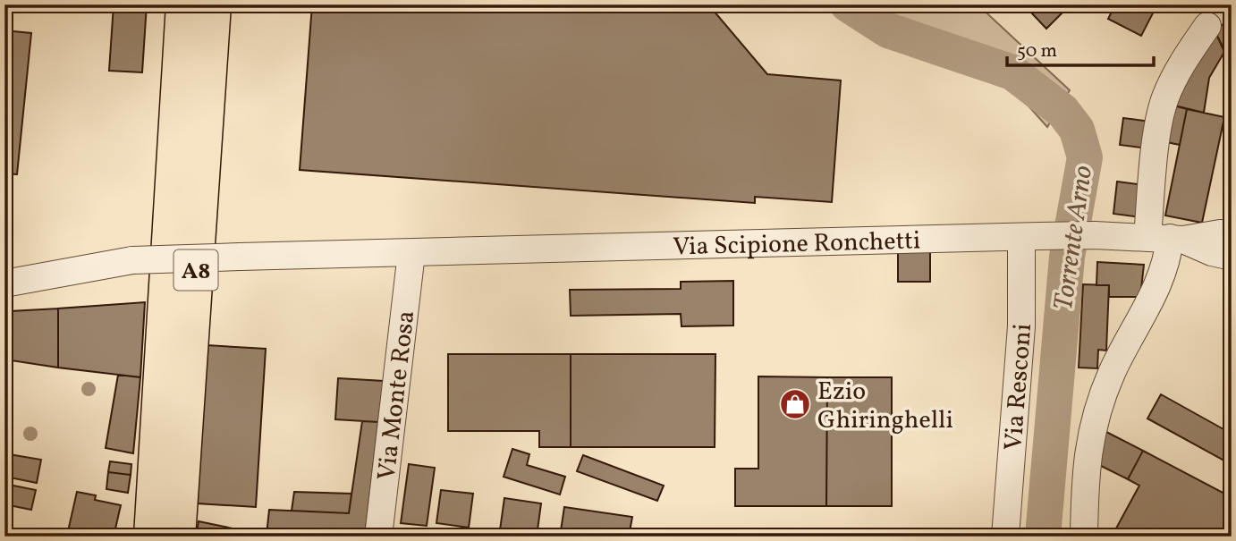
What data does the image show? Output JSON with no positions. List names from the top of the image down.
{
  "streets": {
    "highway": ["A8"],
    "street": ["Via Scipione Ronchetti", "Via Resconi", "Via Monte Rosa"]
  },
  "crossings": [
    ["Via Scipione Ronchetti", "Via Resconi"],
    ["Via Scipione Ronchetti", "Via Monte Rosa"]
  ],
  "water": ["Torrente Arno"],
  "places": {
    "shop": ["Ezio Ghiringhelli"]
  },
  "scale_bar": "50 m"
}
